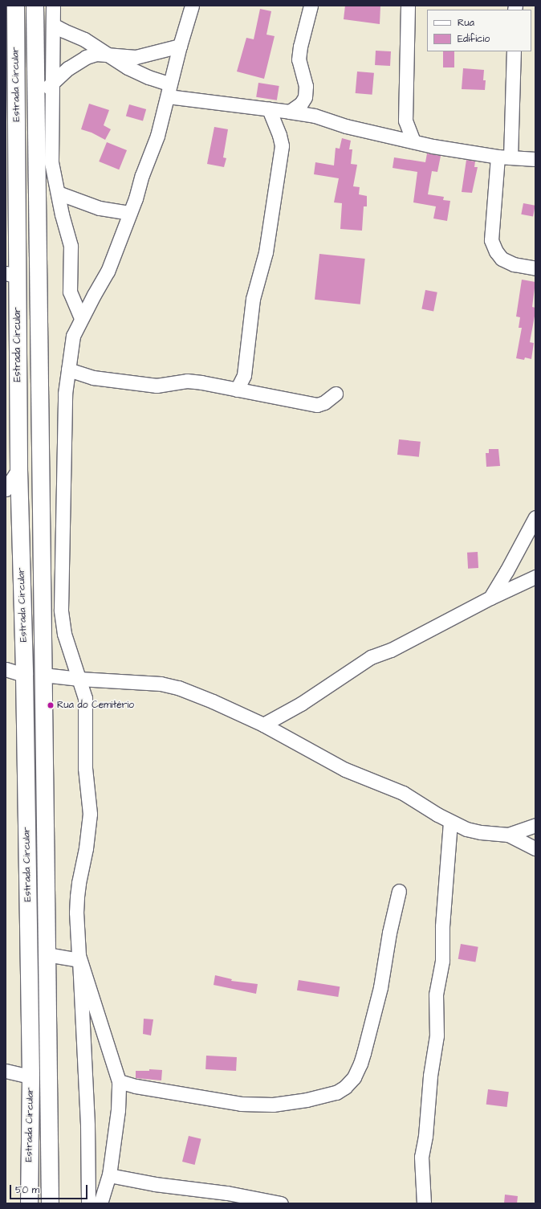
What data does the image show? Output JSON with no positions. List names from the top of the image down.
{
  "streets": {
    "main road": ["Estrada Circular"]
  },
  "places": ["Rua do Cemitério"],
  "legend": ["Rua", "Edifício"],
  "scale_bar": "50 m"
}
